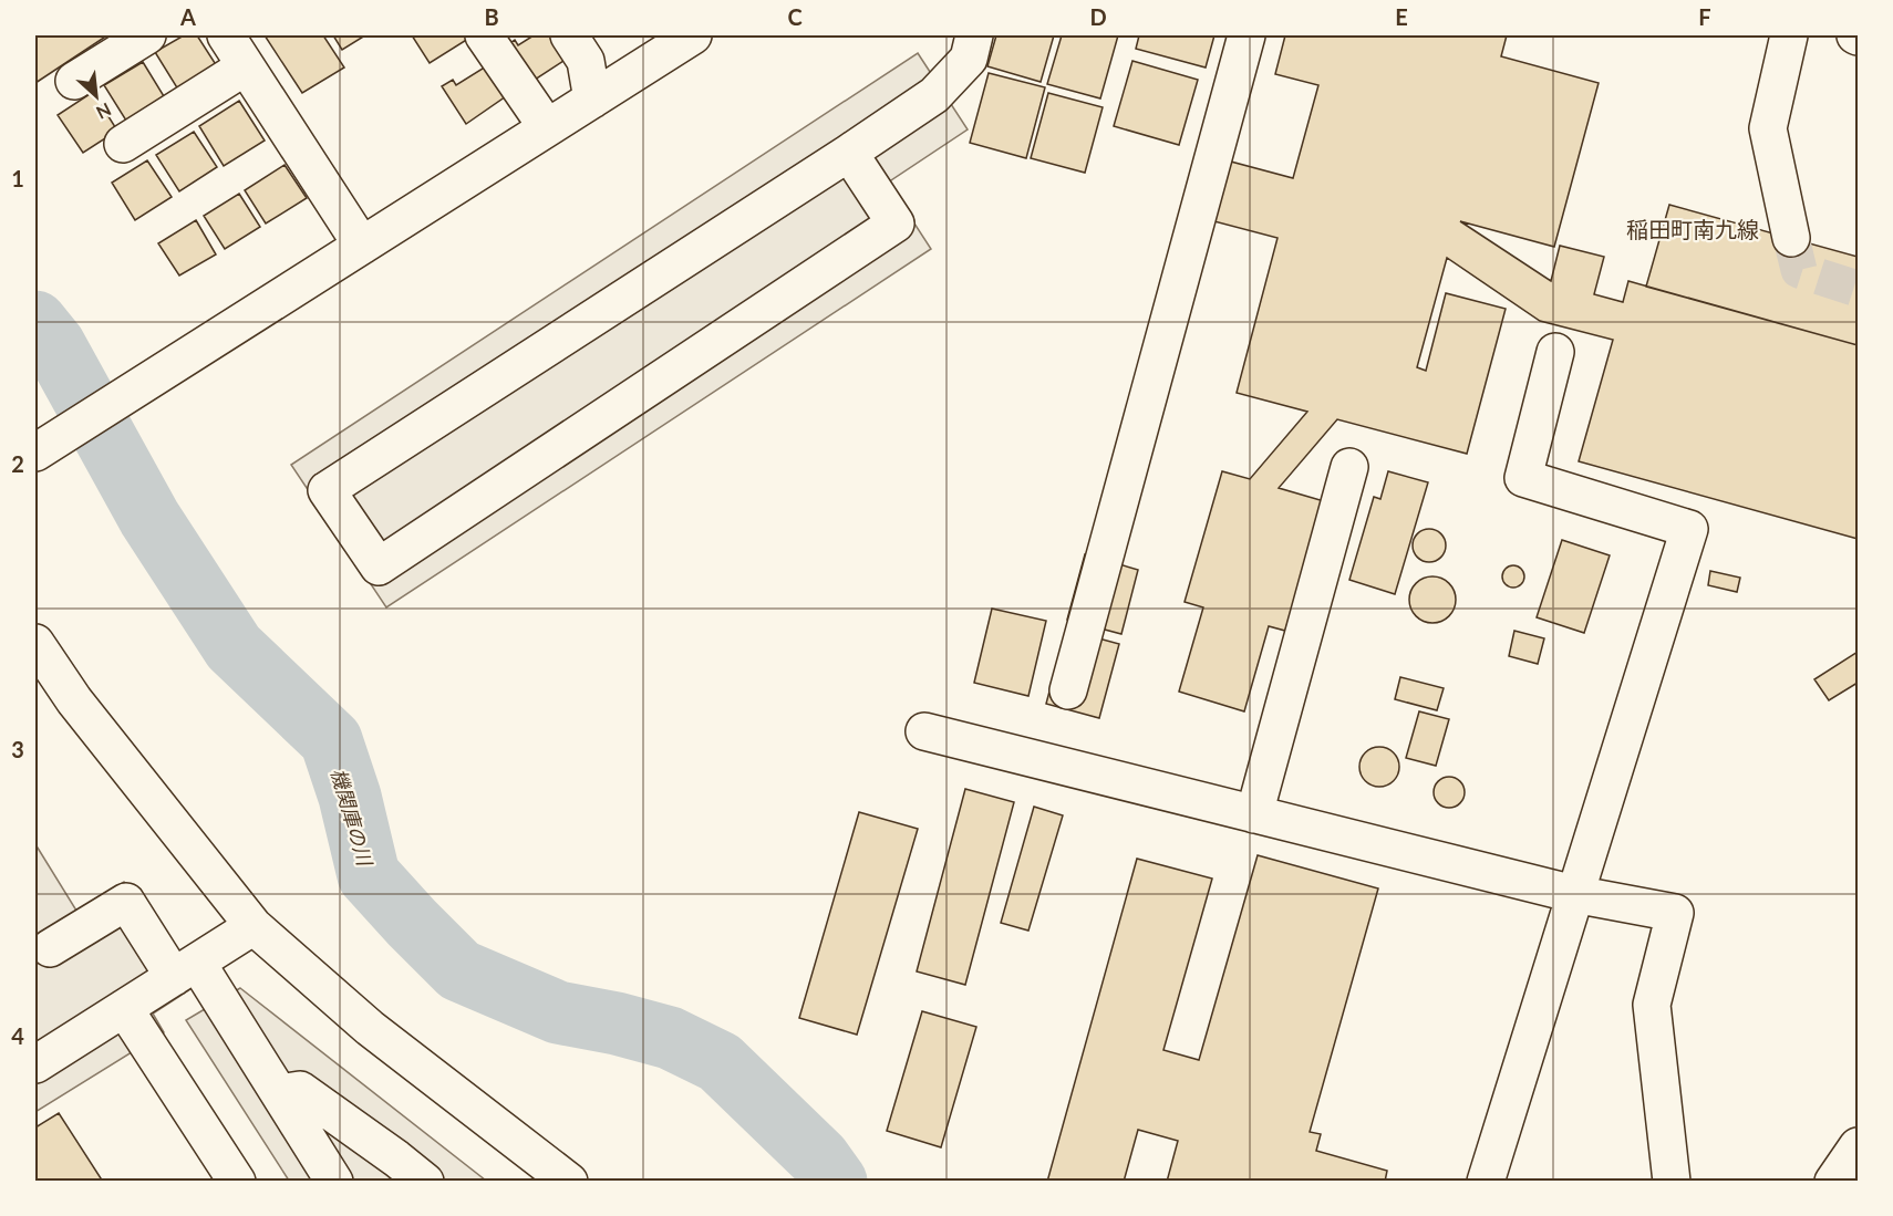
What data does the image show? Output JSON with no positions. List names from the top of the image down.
{
  "districts": ["稲田町南九線"],
  "water": ["機関庫の川"],
  "north": "bottom right",
  "grid": {
    "columns": [
      "A",
      "B",
      "C",
      "D",
      "E",
      "F"
    ],
    "rows": [
      "1",
      "2",
      "3",
      "4"
    ]
  }
}
